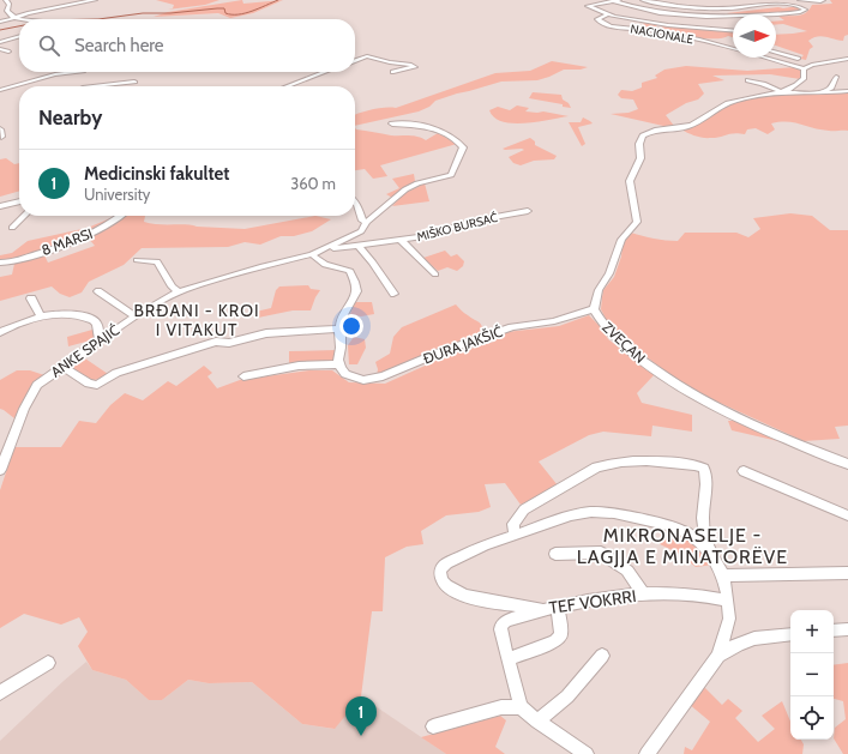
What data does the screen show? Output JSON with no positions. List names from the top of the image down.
{
  "streets": {
    "street": [
      "NACIONALE",
      "MIŠKO BURSAĆ",
      "8 MARSI",
      "ZVEÇAN",
      "ÐURA JAKŠIĆ",
      "ANKE SPAJIĆ",
      "TEF VOKRRI"
    ]
  },
  "crossings": [
    ["MIŠKO BURSAĆ", "ANKE SPAJIĆ"],
    ["ZVEÇAN", "ÐURA JAKŠIĆ"]
  ],
  "districts": ["BRĐANI - KROI I VITAKUT", "MIKRONASELJE - LAGJJA E MINATORËVE"],
  "north": "right",
  "page": {
    "search": "Search here",
    "heading": "Nearby",
    "list": [
      {
        "mark": "1",
        "name": "Medicinski fakultet",
        "note": "University",
        "value": "360 m"
      }
    ],
    "map_buttons": ["+", "−"],
    "pins": "1"
  }
}
